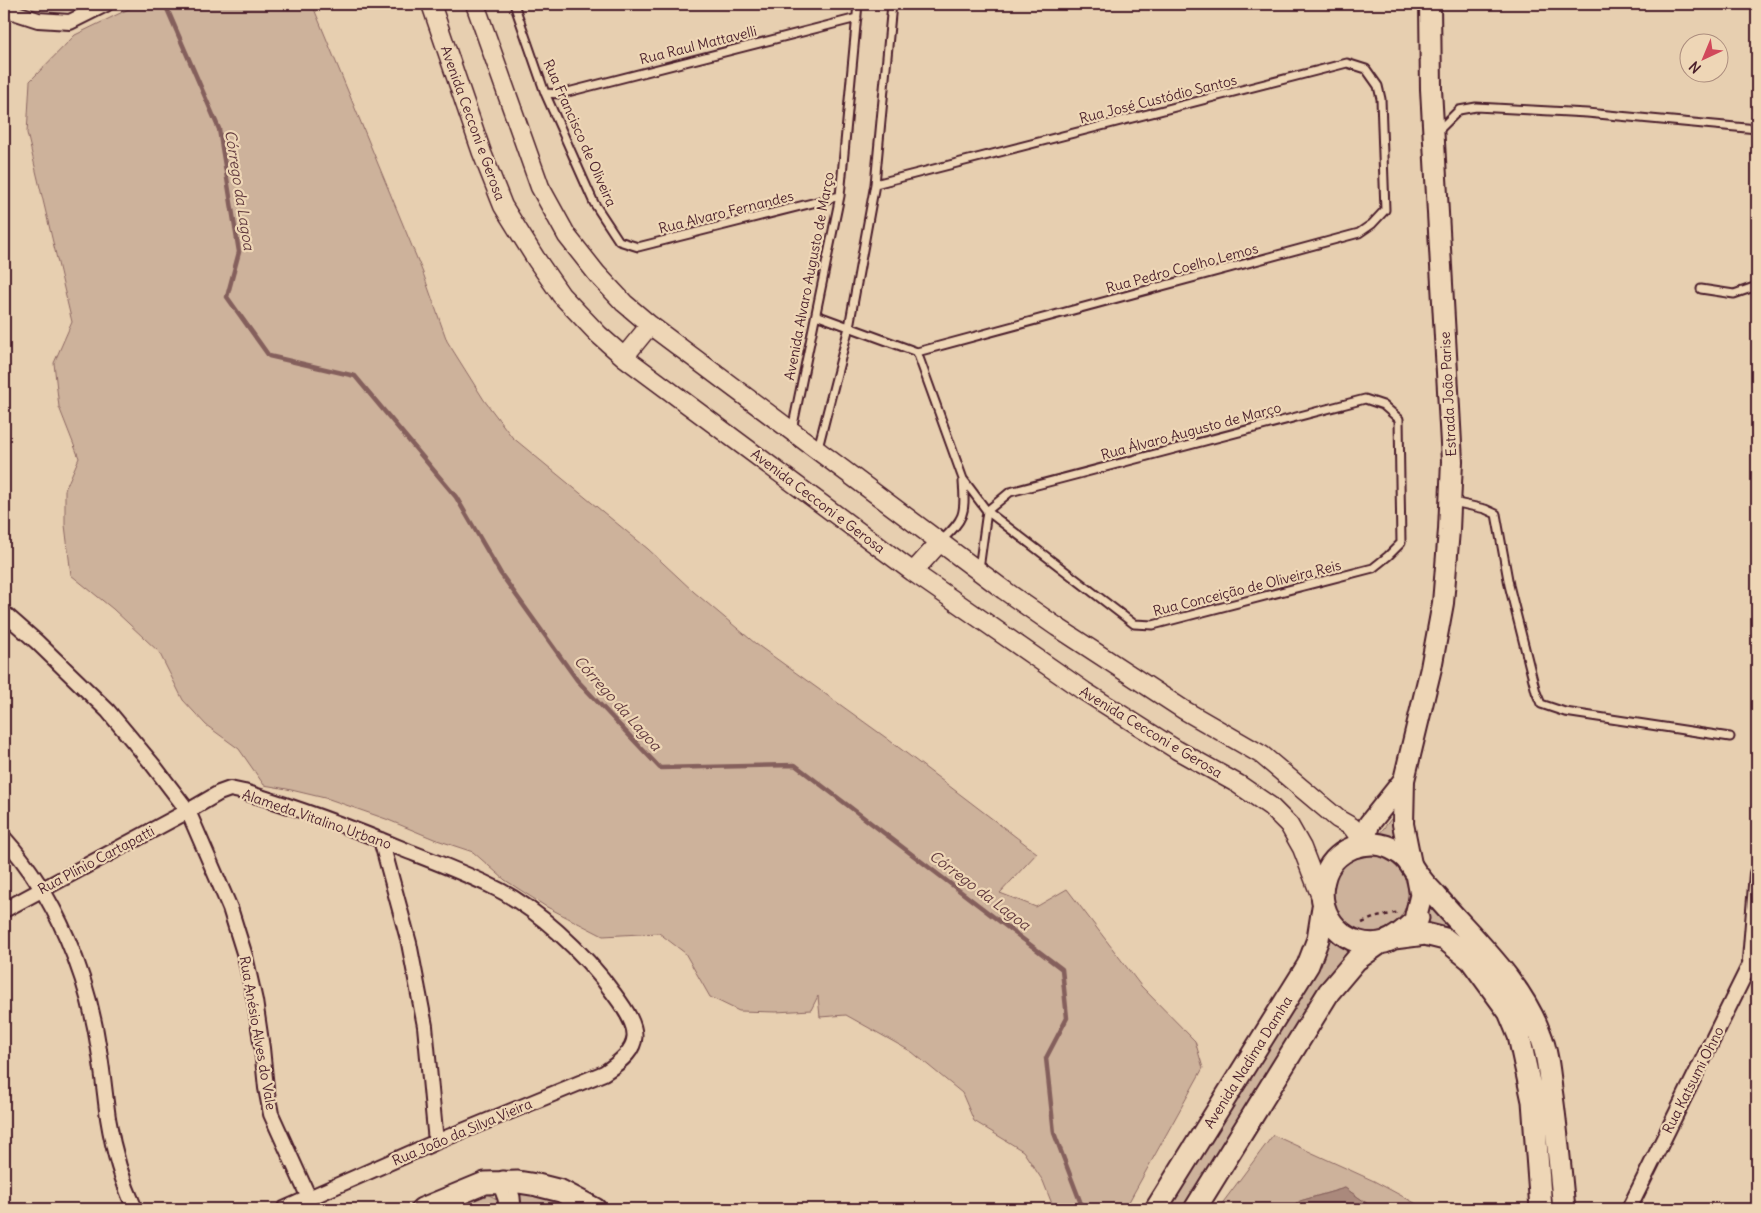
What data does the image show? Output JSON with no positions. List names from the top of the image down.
{
  "streets": {
    "main road": ["Estrada João Parise", "Avenida Nadima Damha"],
    "street": [
      "Avenida Cecconi e Gerosa",
      "Alameda Vitalino Urbano",
      "Rua Plínio Cartapatti",
      "Rua Anésio Alves do Vale",
      "Rua Katsumi Ohno",
      "Rua João da Silva Vieira"
    ],
    "lane": [
      "Rua Raul Mattavelli",
      "Rua José Custódio Santos",
      "Rua Francisco de Oliveira",
      "Rua Alvaro Fernandes",
      "Rua Pedro Coelho Lemos",
      "Avenida Alvaro Augusto de Março",
      "Rua Álvaro Augusto de Março",
      "Rua Conceição de Oliveira Reis"
    ]
  },
  "crossings": [
    ["Rua Raul Mattavelli", "Rua Francisco de Oliveira"],
    ["Rua Raul Mattavelli", "Avenida Alvaro Augusto de Março"],
    ["Rua José Custódio Santos", "Rua Pedro Coelho Lemos"],
    ["Avenida Cecconi e Gerosa", "Avenida Nadima Damha"],
    ["Rua Francisco de Oliveira", "Rua Alvaro Fernandes"],
    ["Rua Alvaro Fernandes", "Avenida Alvaro Augusto de Março"],
    ["Rua Pedro Coelho Lemos", "Rua Conceição de Oliveira Reis"],
    ["Estrada João Parise", "Avenida Nadima Damha"],
    ["Rua Álvaro Augusto de Março", "Rua Conceição de Oliveira Reis"],
    ["Alameda Vitalino Urbano", "Rua Plínio Cartapatti"],
    ["Alameda Vitalino Urbano", "Rua Anésio Alves do Vale"],
    ["Alameda Vitalino Urbano", "Rua João da Silva Vieira"],
    ["Rua Plínio Cartapatti", "Rua Anésio Alves do Vale"],
    ["Rua Anésio Alves do Vale", "Rua João da Silva Vieira"]
  ],
  "water": ["Córrego da Lagoa"],
  "north": "bottom left"
}
